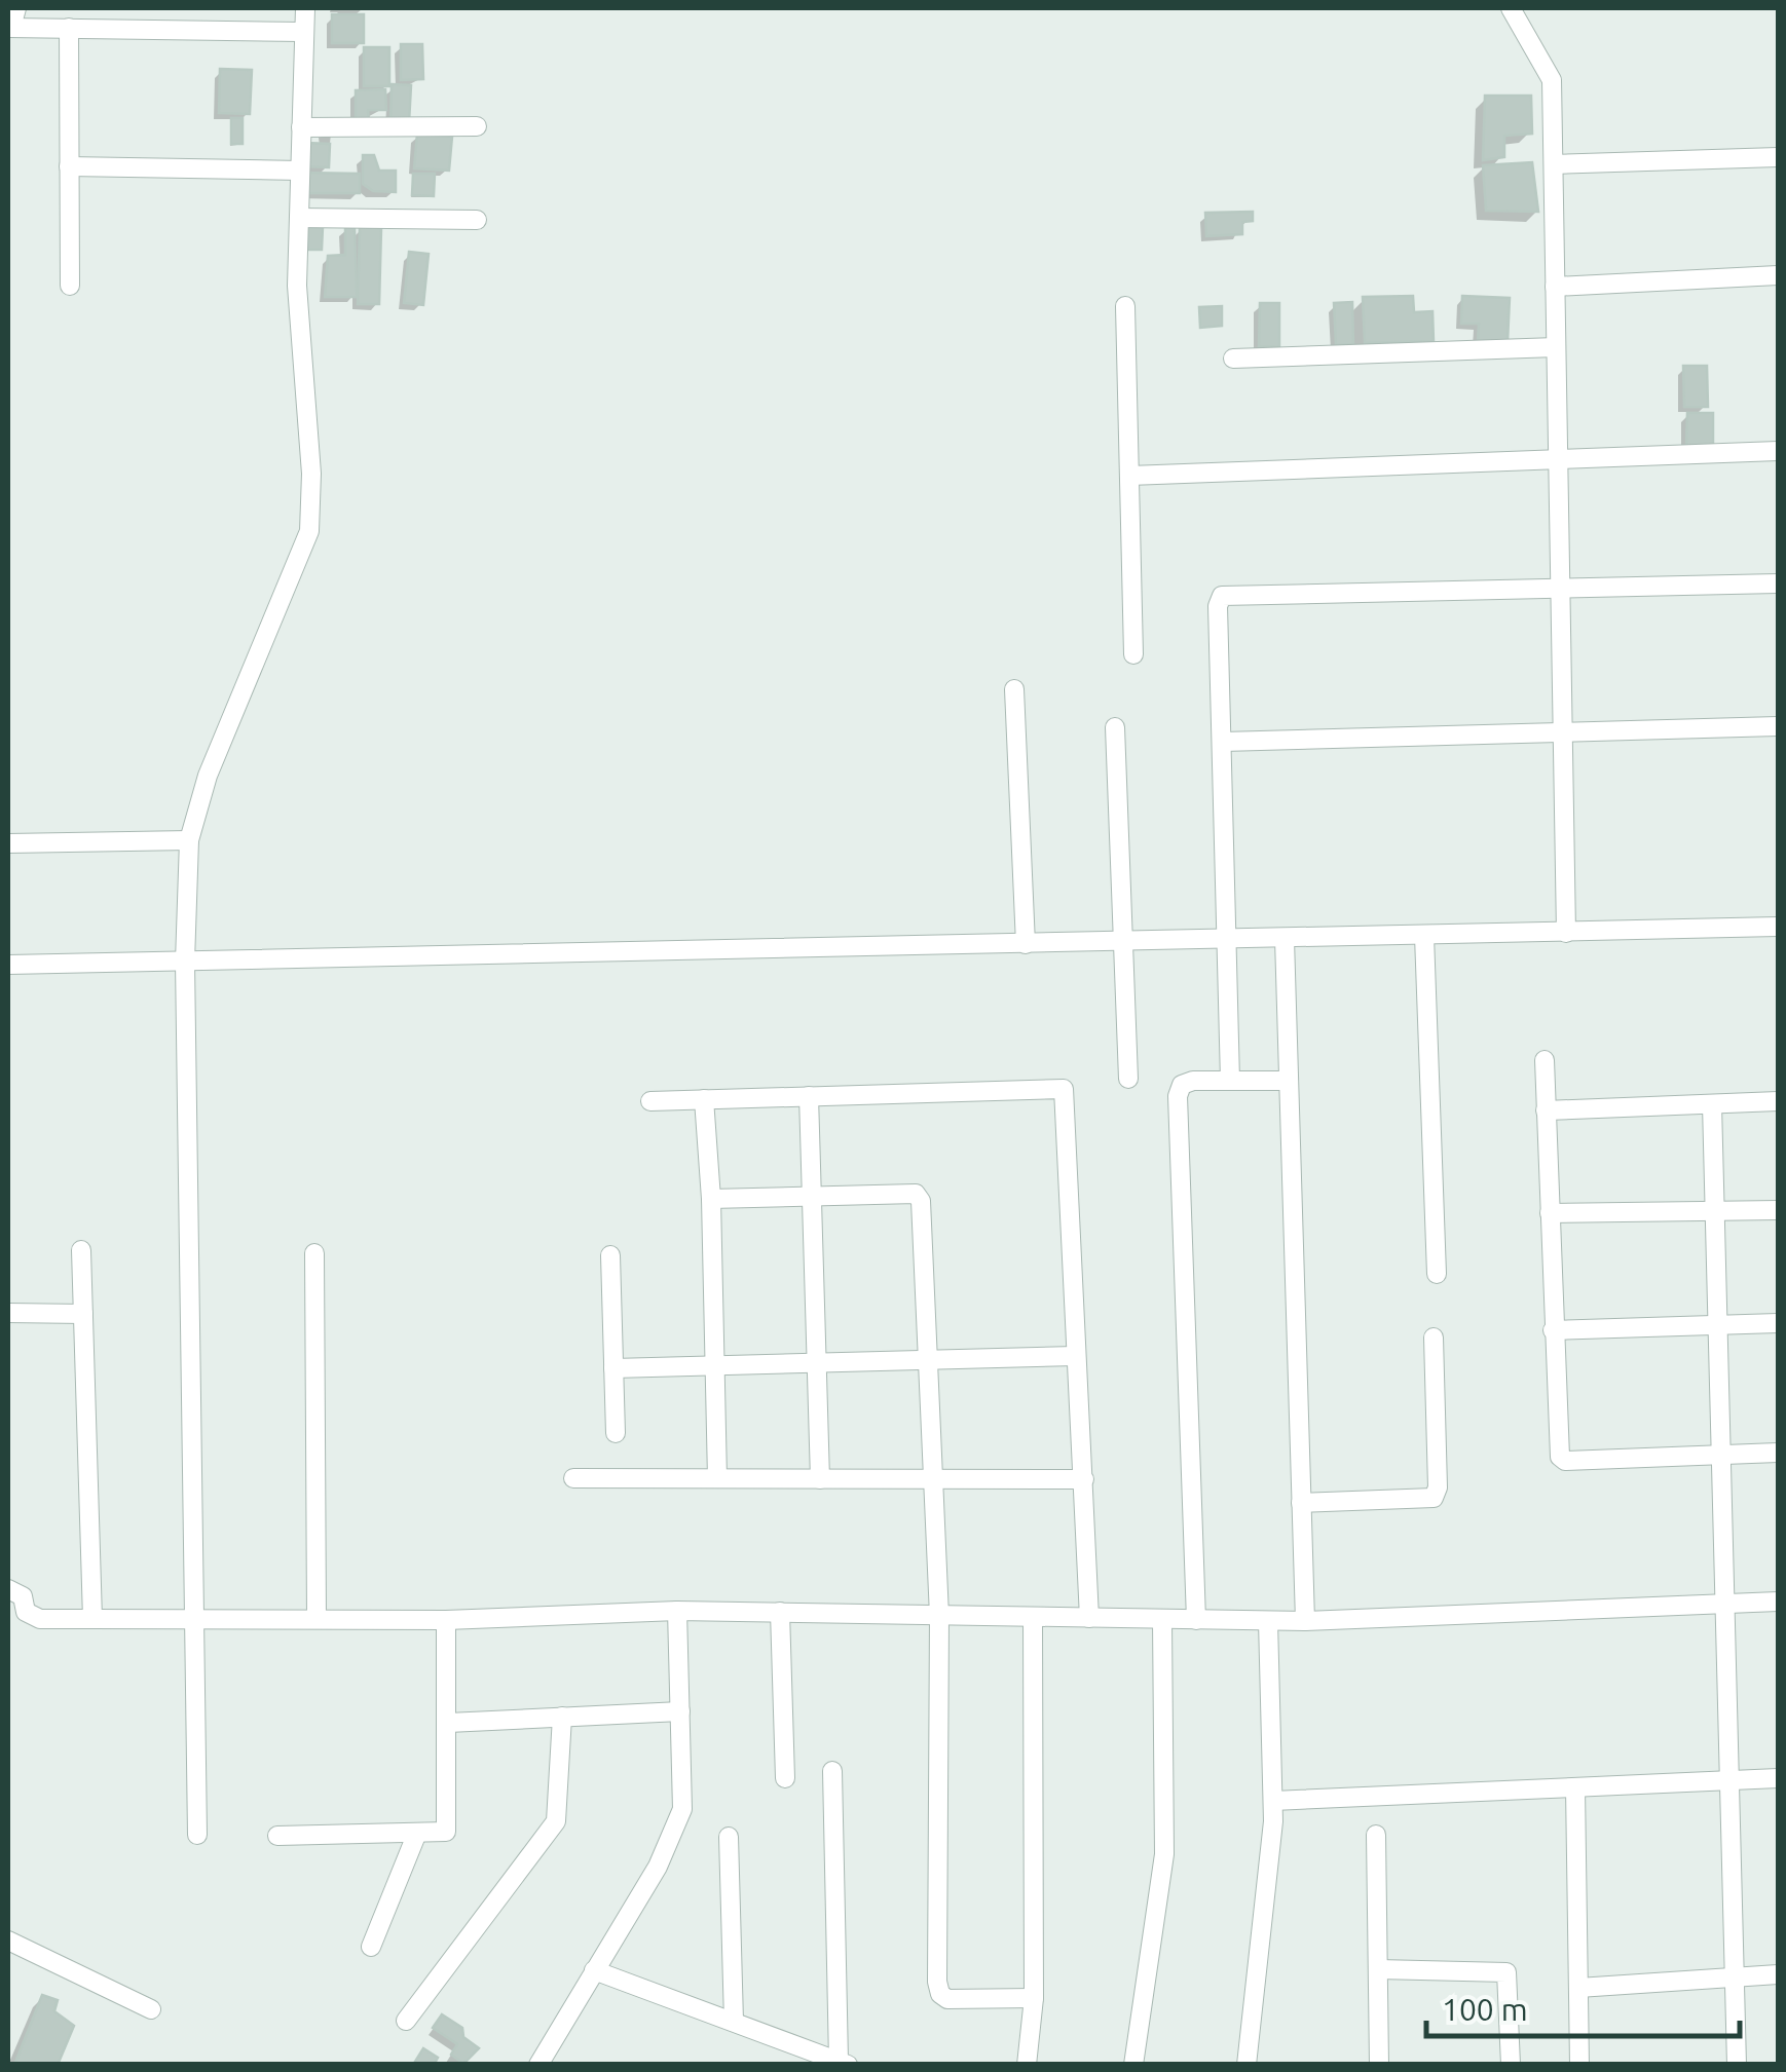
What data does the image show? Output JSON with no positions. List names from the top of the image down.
{
  "scale_bar": "100 m"
}
